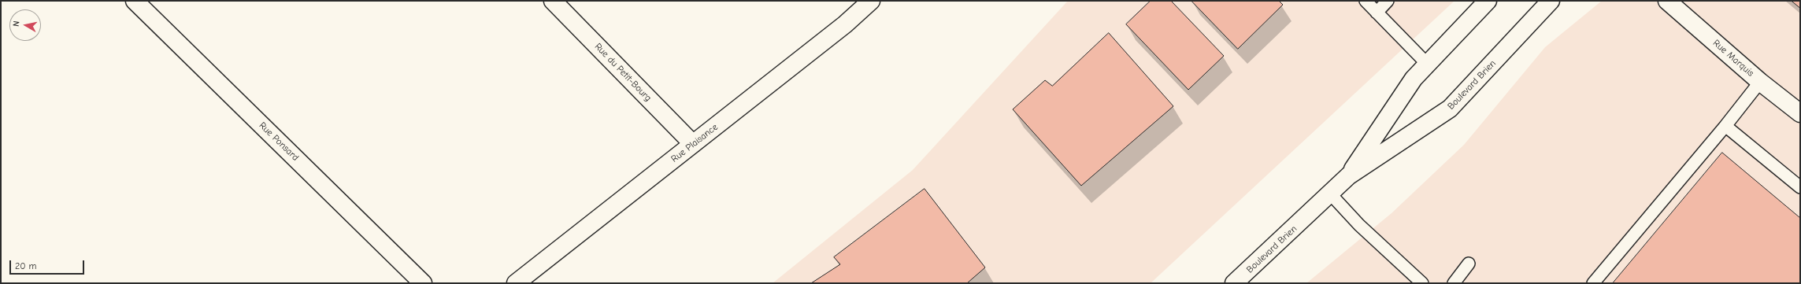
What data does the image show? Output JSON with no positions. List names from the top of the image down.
{
  "streets": {
    "street": [
      "Rue Marquis",
      "Rue du Petit-Bourg",
      "Boulevard Brien",
      "Rue Ponsard",
      "Rue Plaisance"
    ]
  },
  "crossings": [
    ["Rue du Petit-Bourg", "Rue Plaisance"]
  ],
  "scale_bar": "20 m",
  "north": "left"
}
